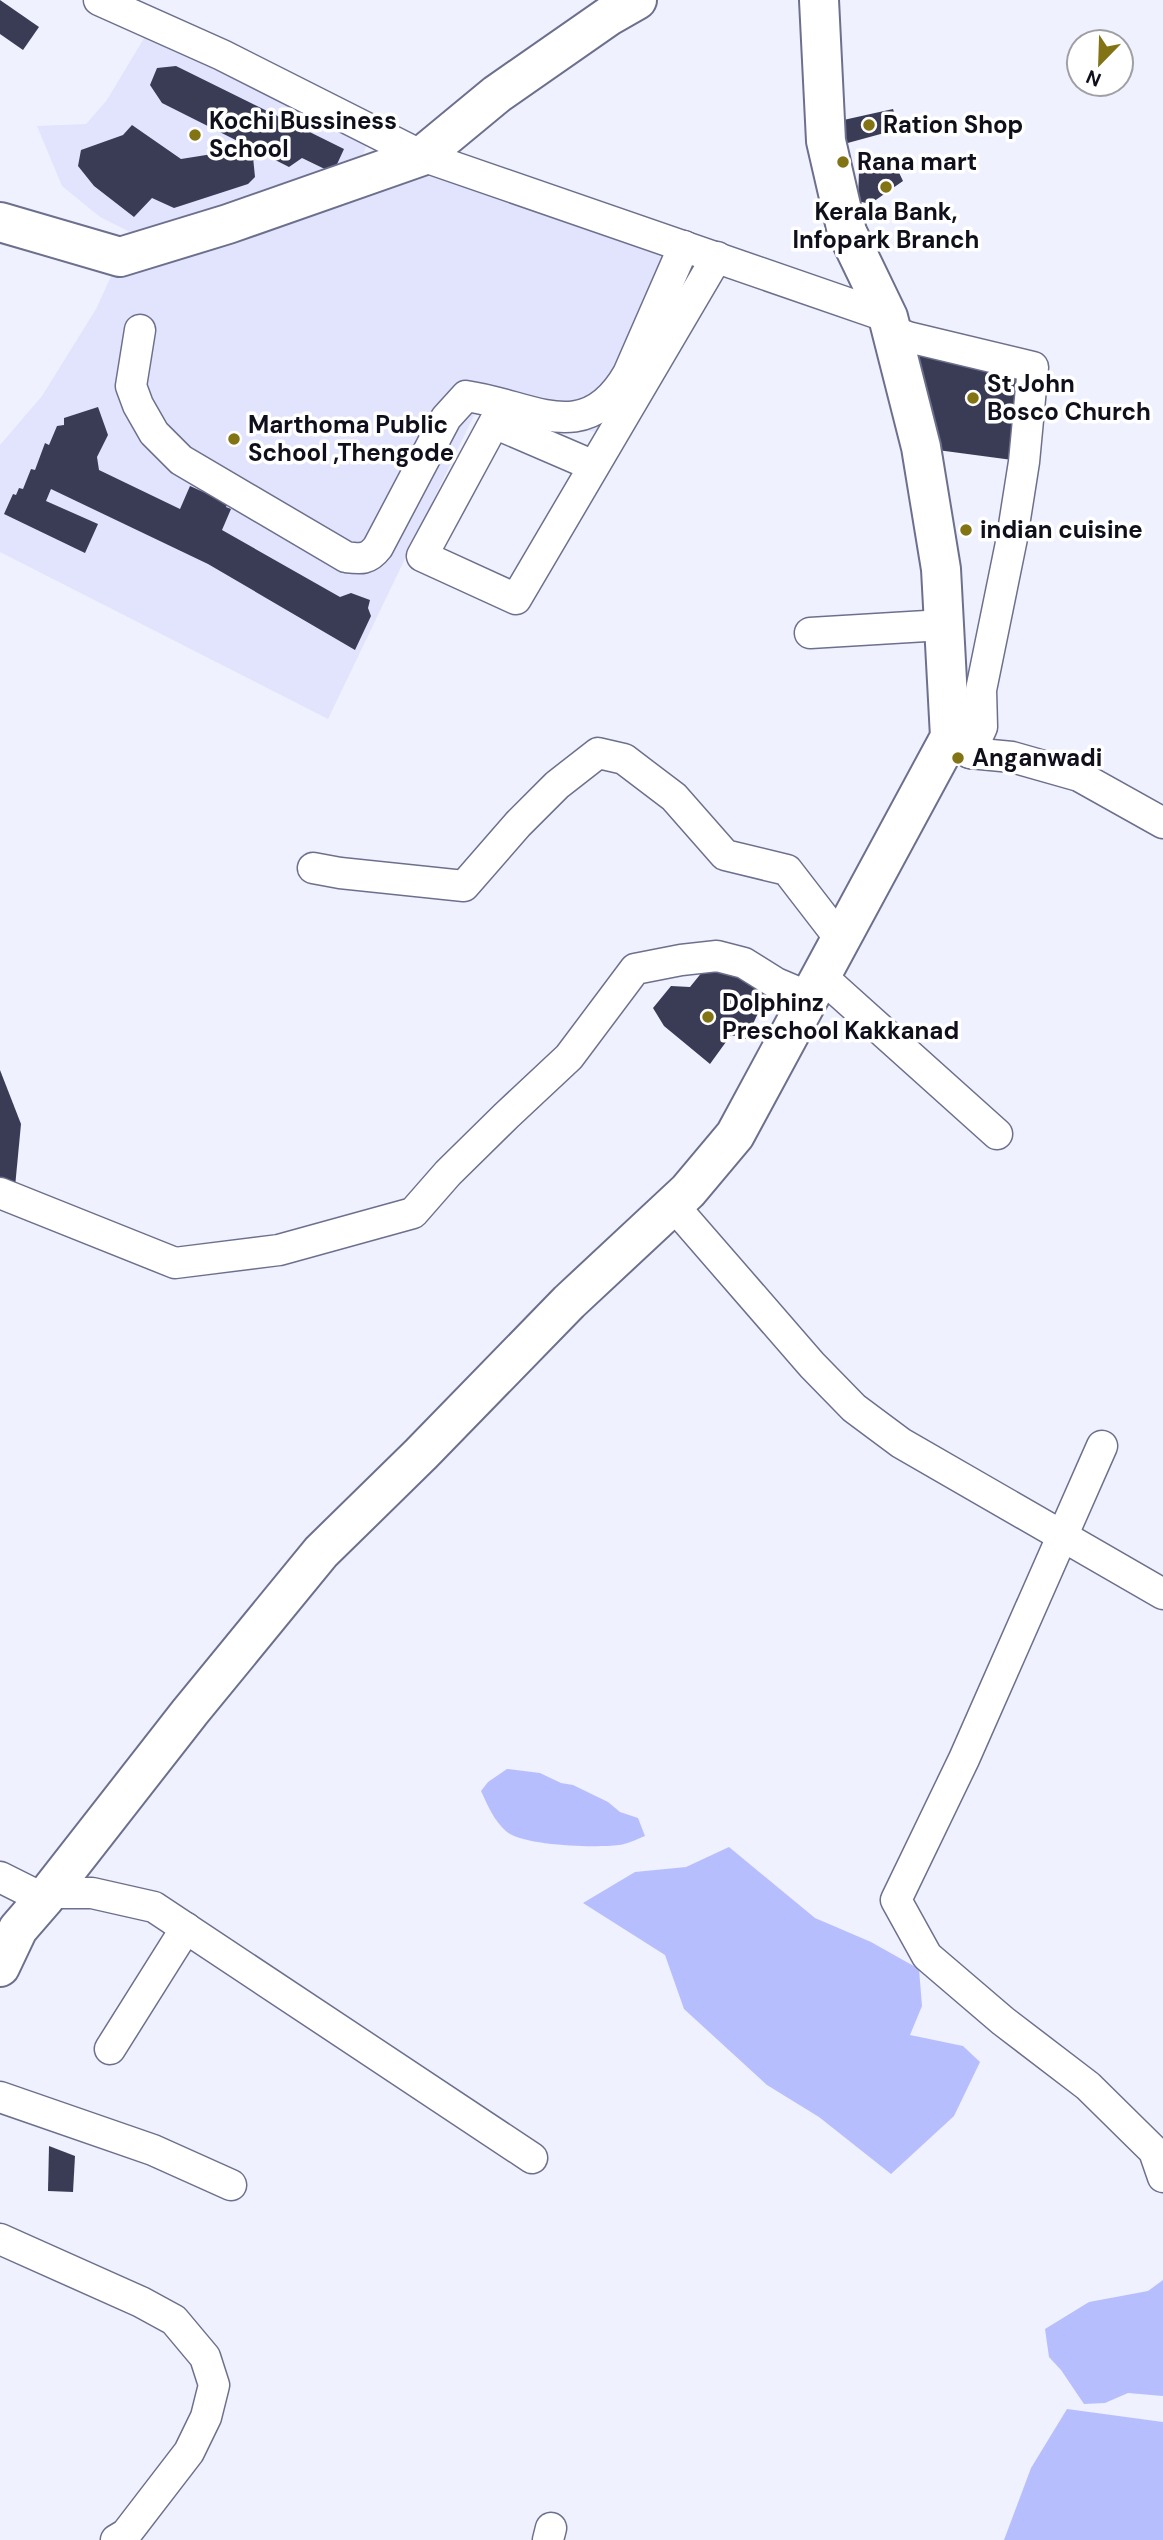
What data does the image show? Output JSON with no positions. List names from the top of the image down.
{
  "places": [
    "Ration Shop",
    "Kochi Bussiness School",
    "Rana mart",
    "Kerala Bank, Infopark Branch",
    "St John Bosco Church",
    "Marthoma Public School ,Thengode",
    "indian cuisine",
    "Anganwadi",
    "Dolphinz Preschool Kakkanad"
  ],
  "north": "bottom left"
}
